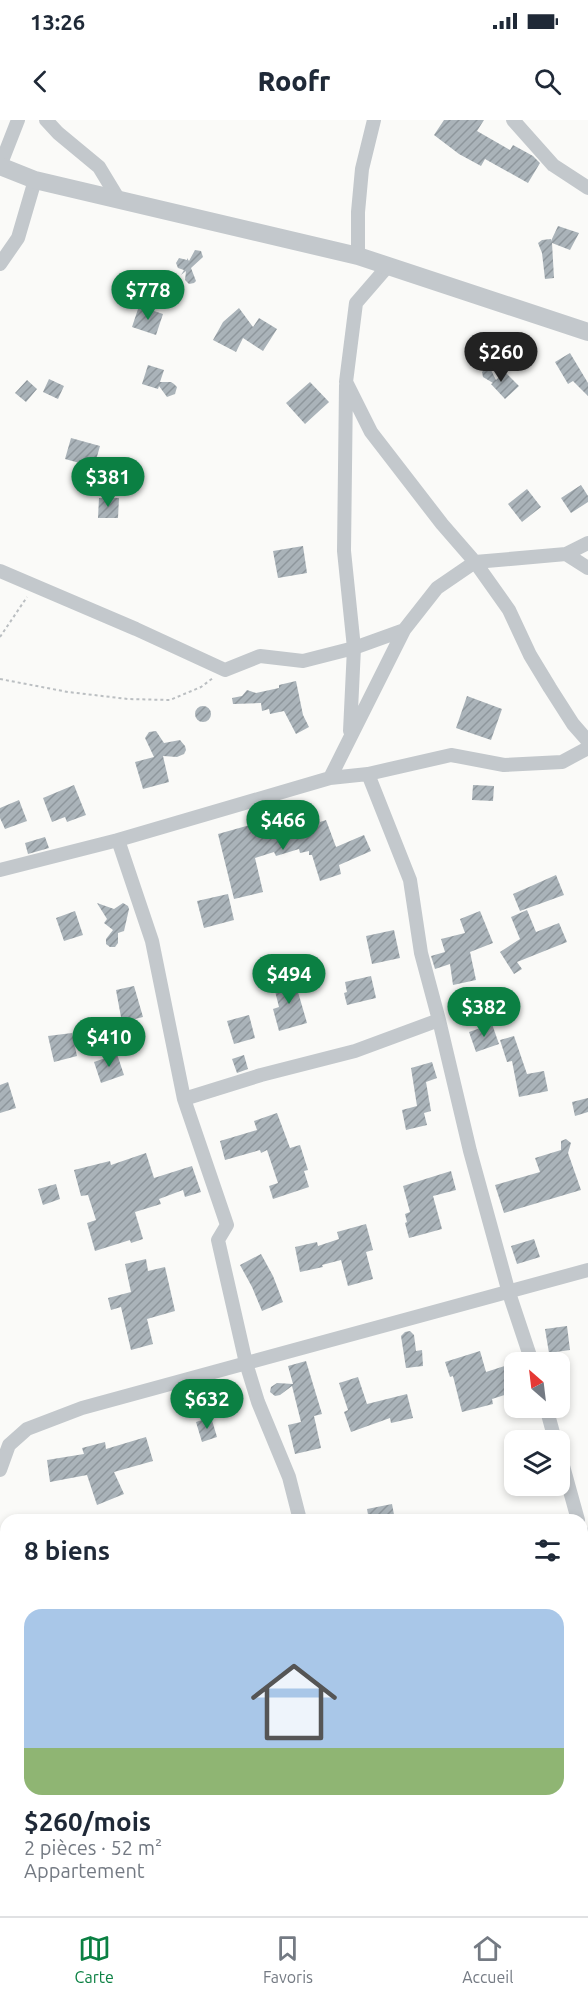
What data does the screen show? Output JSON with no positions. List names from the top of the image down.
{
  "north": "top left",
  "page": {
    "status": "13:26",
    "header": "Roofr",
    "price": [
      "$778",
      "$260",
      "$381",
      "$466",
      "$494",
      "$382",
      "$410",
      "$632"
    ],
    "heading": "8 biens",
    "list": [
      {
        "name": "$260/mois",
        "note": "2 pièces · 52 m² · Appartement"
      }
    ],
    "tabs": ["Carte", "Favoris", "Accueil"]
  }
}
